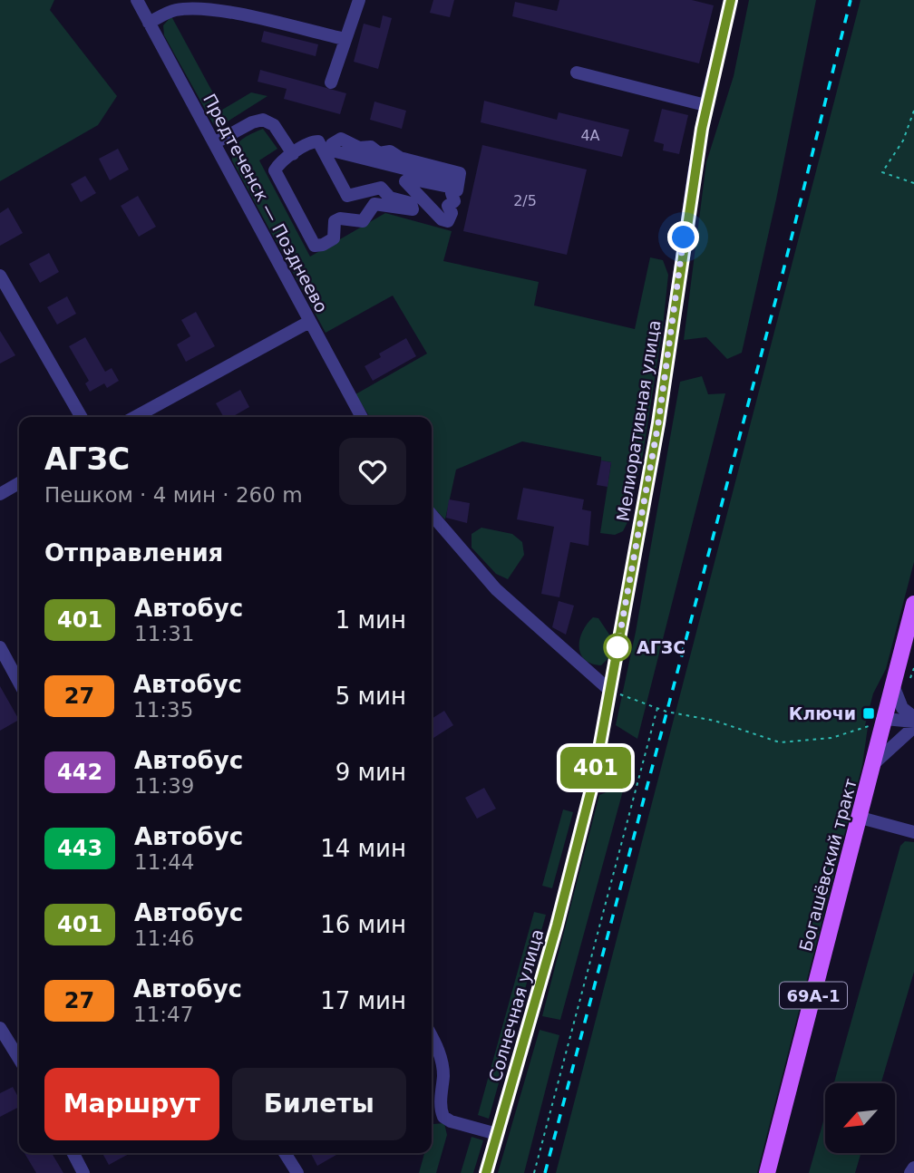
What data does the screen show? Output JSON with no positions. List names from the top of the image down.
{
  "streets": {
    "main road": ["Богашёвский тракт", "69А-1"],
    "street": ["Предтеченск — Позднеево", "Мелиоративная улица", "Солнечная улица"]
  },
  "crossings": [
    ["Мелиоративная улица", "Солнечная улица"]
  ],
  "places": {
    "other": ["АГЗС"],
    "transit": ["Ключи"]
  },
  "lines": ["bus line 401"],
  "house_numbers": ["4А", "2/5"],
  "north": "bottom left",
  "page": {
    "on_map": "401",
    "heading": [
      ["АГЗС", "Пешком · 4 мин · 260 m"],
      "Отправления"
    ],
    "list": [
      {
        "mark": "401",
        "name": "Автобус",
        "note": "11:31",
        "value": "1 мин"
      },
      {
        "mark": "27",
        "name": "Автобус",
        "note": "11:35",
        "value": "5 мин"
      },
      {
        "mark": "442",
        "name": "Автобус",
        "note": "11:39",
        "value": "9 мин"
      },
      {
        "mark": "443",
        "name": "Автобус",
        "note": "11:44",
        "value": "14 мин"
      },
      {
        "mark": "401",
        "name": "Автобус",
        "note": "11:46",
        "value": "16 мин"
      },
      {
        "mark": "27",
        "name": "Автобус",
        "note": "11:47",
        "value": "17 мин"
      }
    ],
    "buttons": ["Маршрут", "Билеты"]
  }
}
